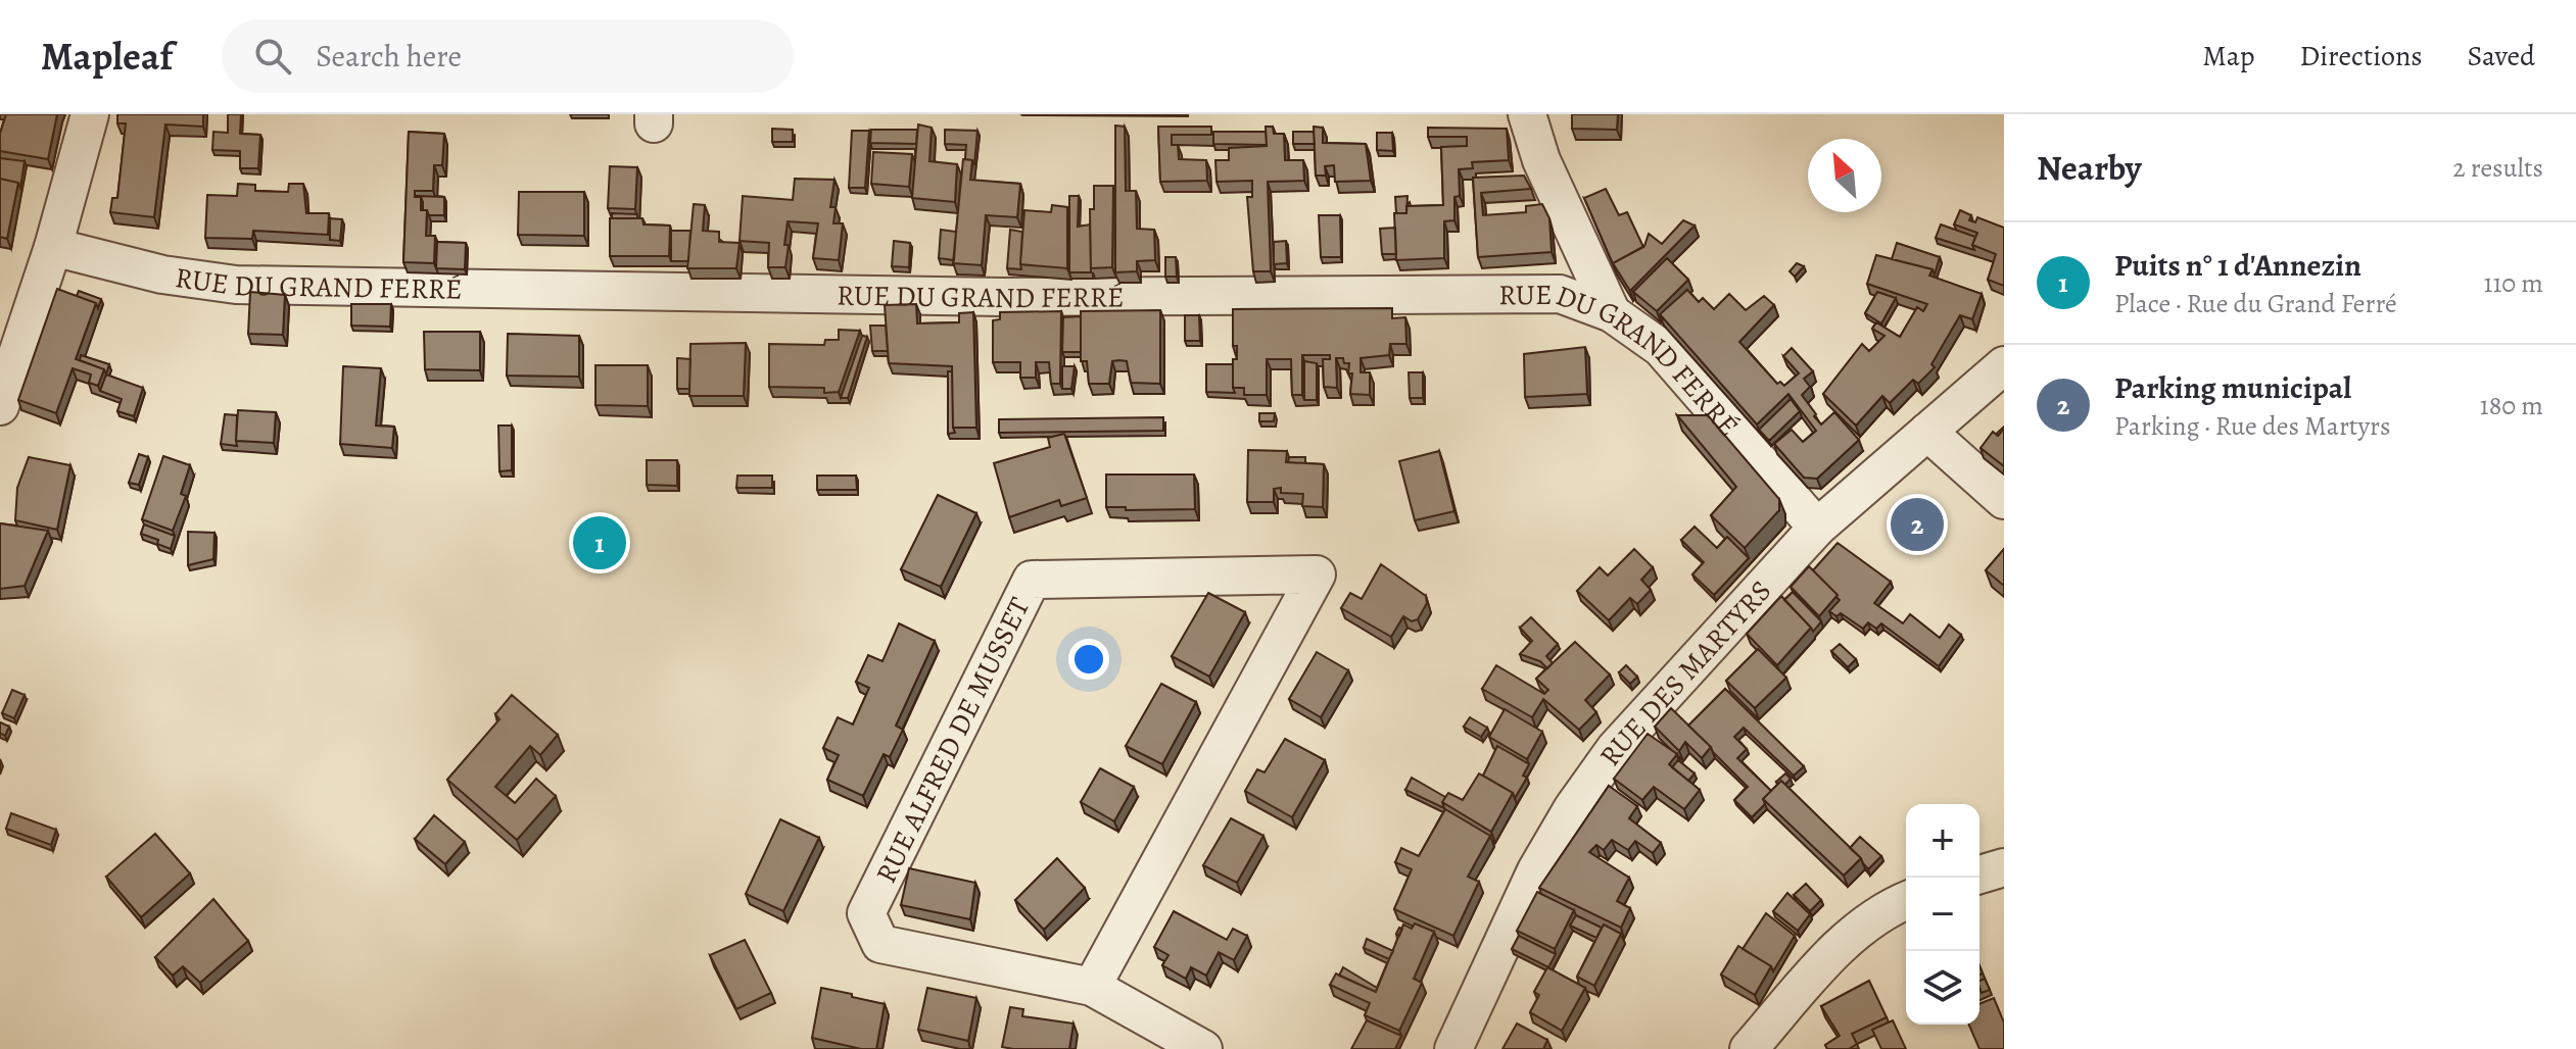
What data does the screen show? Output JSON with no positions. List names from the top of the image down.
{
  "streets": {
    "street": ["RUE DU GRAND FERRÉ", "RUE DES MARTYRS", "RUE ALFRED DE MUSSET"]
  },
  "crossings": [
    ["RUE DU GRAND FERRÉ", "RUE DES MARTYRS"]
  ],
  "north": "top left",
  "page": {
    "header": "Mapleaf",
    "search": "Search here",
    "nav": ["Map", "Directions", "Saved"],
    "heading": ["Nearby", "2 results"],
    "list": [
      {
        "mark": "1",
        "name": "Puits n° 1 d'Annezin",
        "note": "Place · Rue du Grand Ferré",
        "value": "110 m"
      },
      {
        "mark": "2",
        "name": "Parking municipal",
        "note": "Parking · Rue des Martyrs",
        "value": "180 m"
      }
    ],
    "pins": ["2", "1"],
    "map_buttons": ["+", "−"]
  }
}
